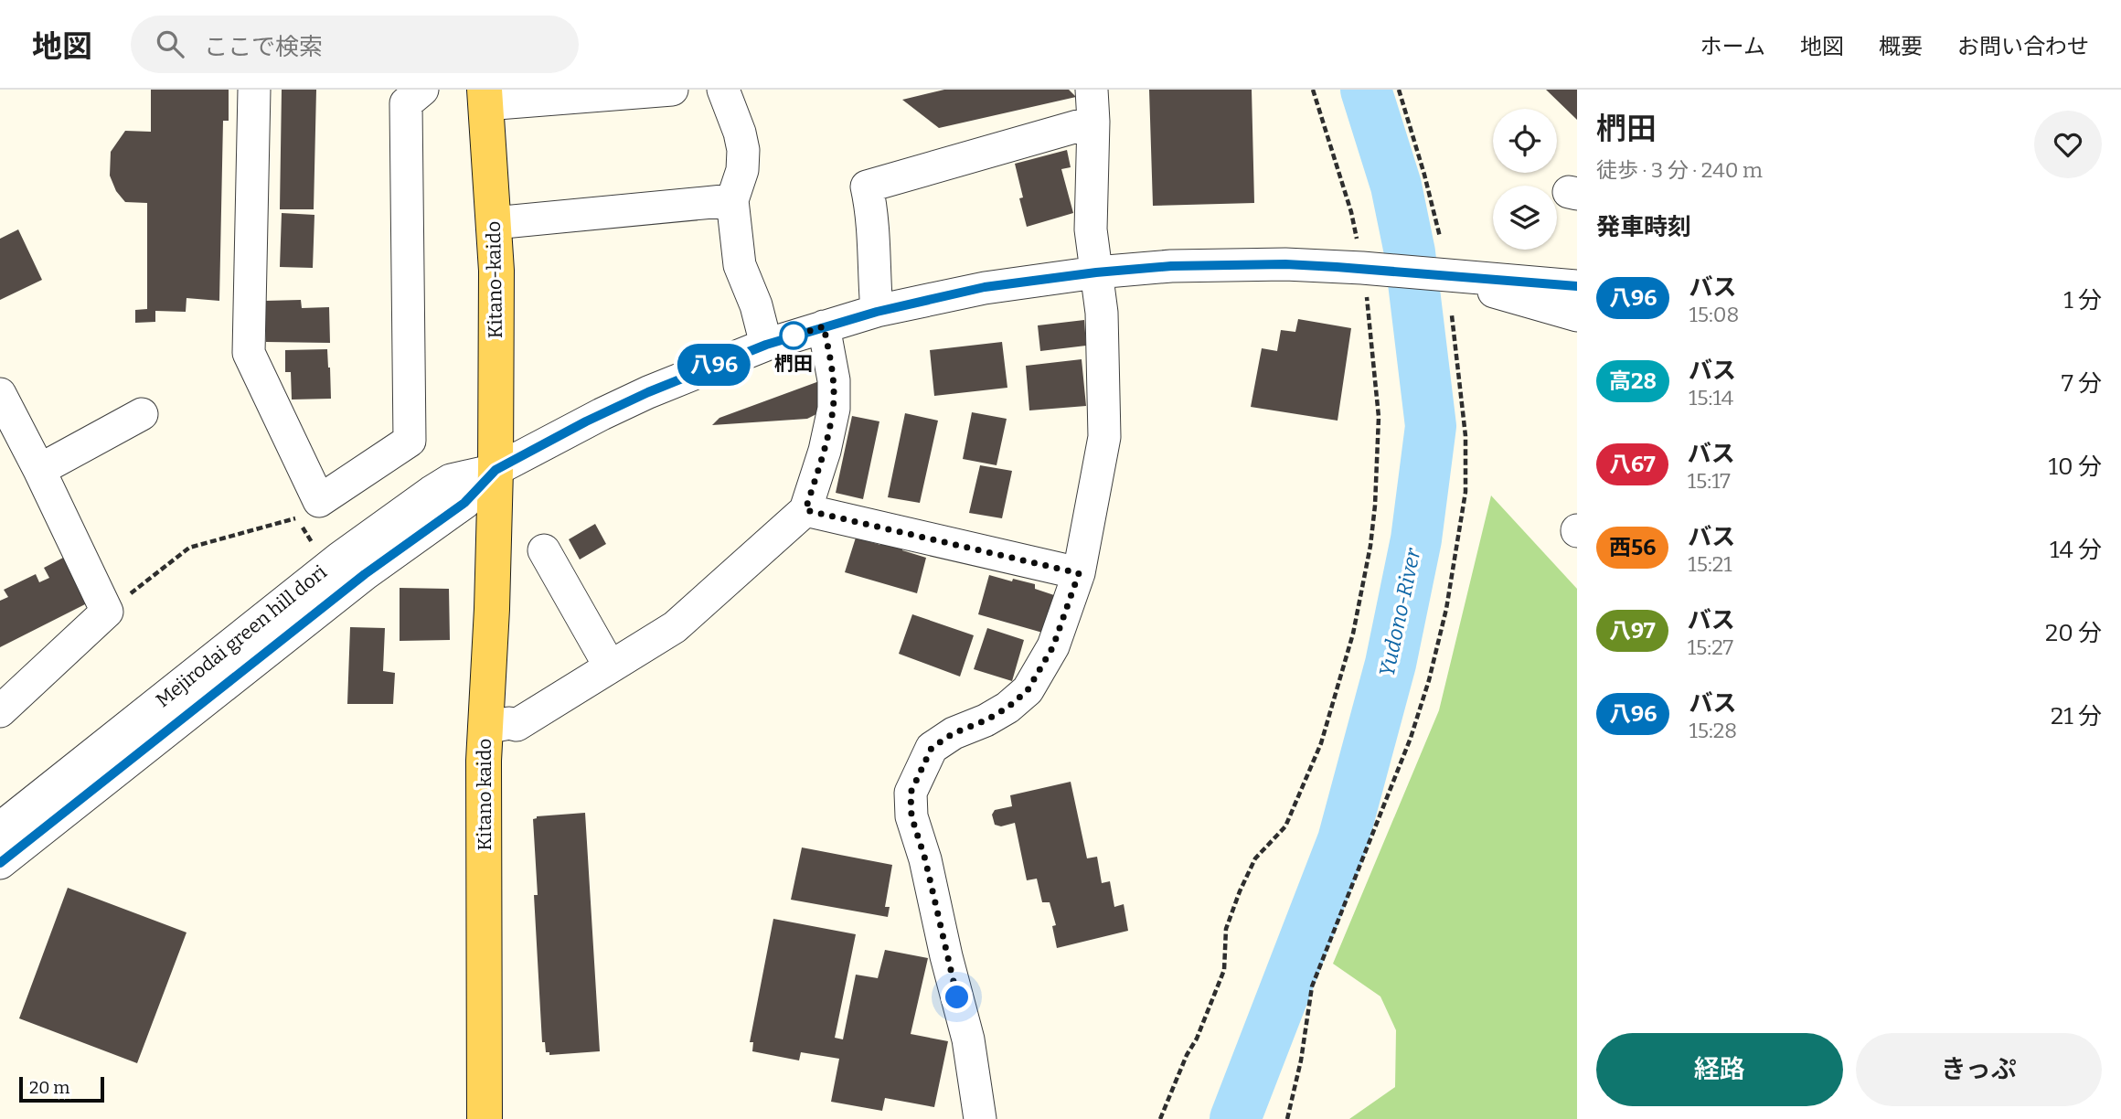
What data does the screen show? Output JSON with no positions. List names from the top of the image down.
{
  "streets": {
    "main road": ["Kitano-kaido", "Kitano kaido"],
    "street": ["Mejirodai green hill dori"]
  },
  "crossings": [
    ["Kitano-kaido", "Mejirodai green hill dori"],
    ["Kitano-kaido", "Kitano kaido"],
    ["Mejirodai green hill dori", "Kitano kaido"]
  ],
  "water": ["Yudono-River"],
  "places": ["椚田"],
  "lines": ["bus line 八96"],
  "scale_bar": "20 m",
  "page": {
    "header": "地図",
    "search": "ここで検索",
    "nav": [
      "ホーム",
      "地図",
      "概要",
      "お問い合わせ"
    ],
    "on_map": "八96",
    "heading": [
      ["椚田", "徒歩 · 3 分 · 240 m"],
      "発車時刻"
    ],
    "list": [
      {
        "mark": "八96",
        "name": "バス",
        "note": "15:08",
        "value": "1 分"
      },
      {
        "mark": "高28",
        "name": "バス",
        "note": "15:14",
        "value": "7 分"
      },
      {
        "mark": "八67",
        "name": "バス",
        "note": "15:17",
        "value": "10 分"
      },
      {
        "mark": "西56",
        "name": "バス",
        "note": "15:21",
        "value": "14 分"
      },
      {
        "mark": "八97",
        "name": "バス",
        "note": "15:27",
        "value": "20 分"
      },
      {
        "mark": "八96",
        "name": "バス",
        "note": "15:28",
        "value": "21 分"
      }
    ],
    "buttons": ["経路", "きっぷ"],
    "scale": "20 m"
  }
}
